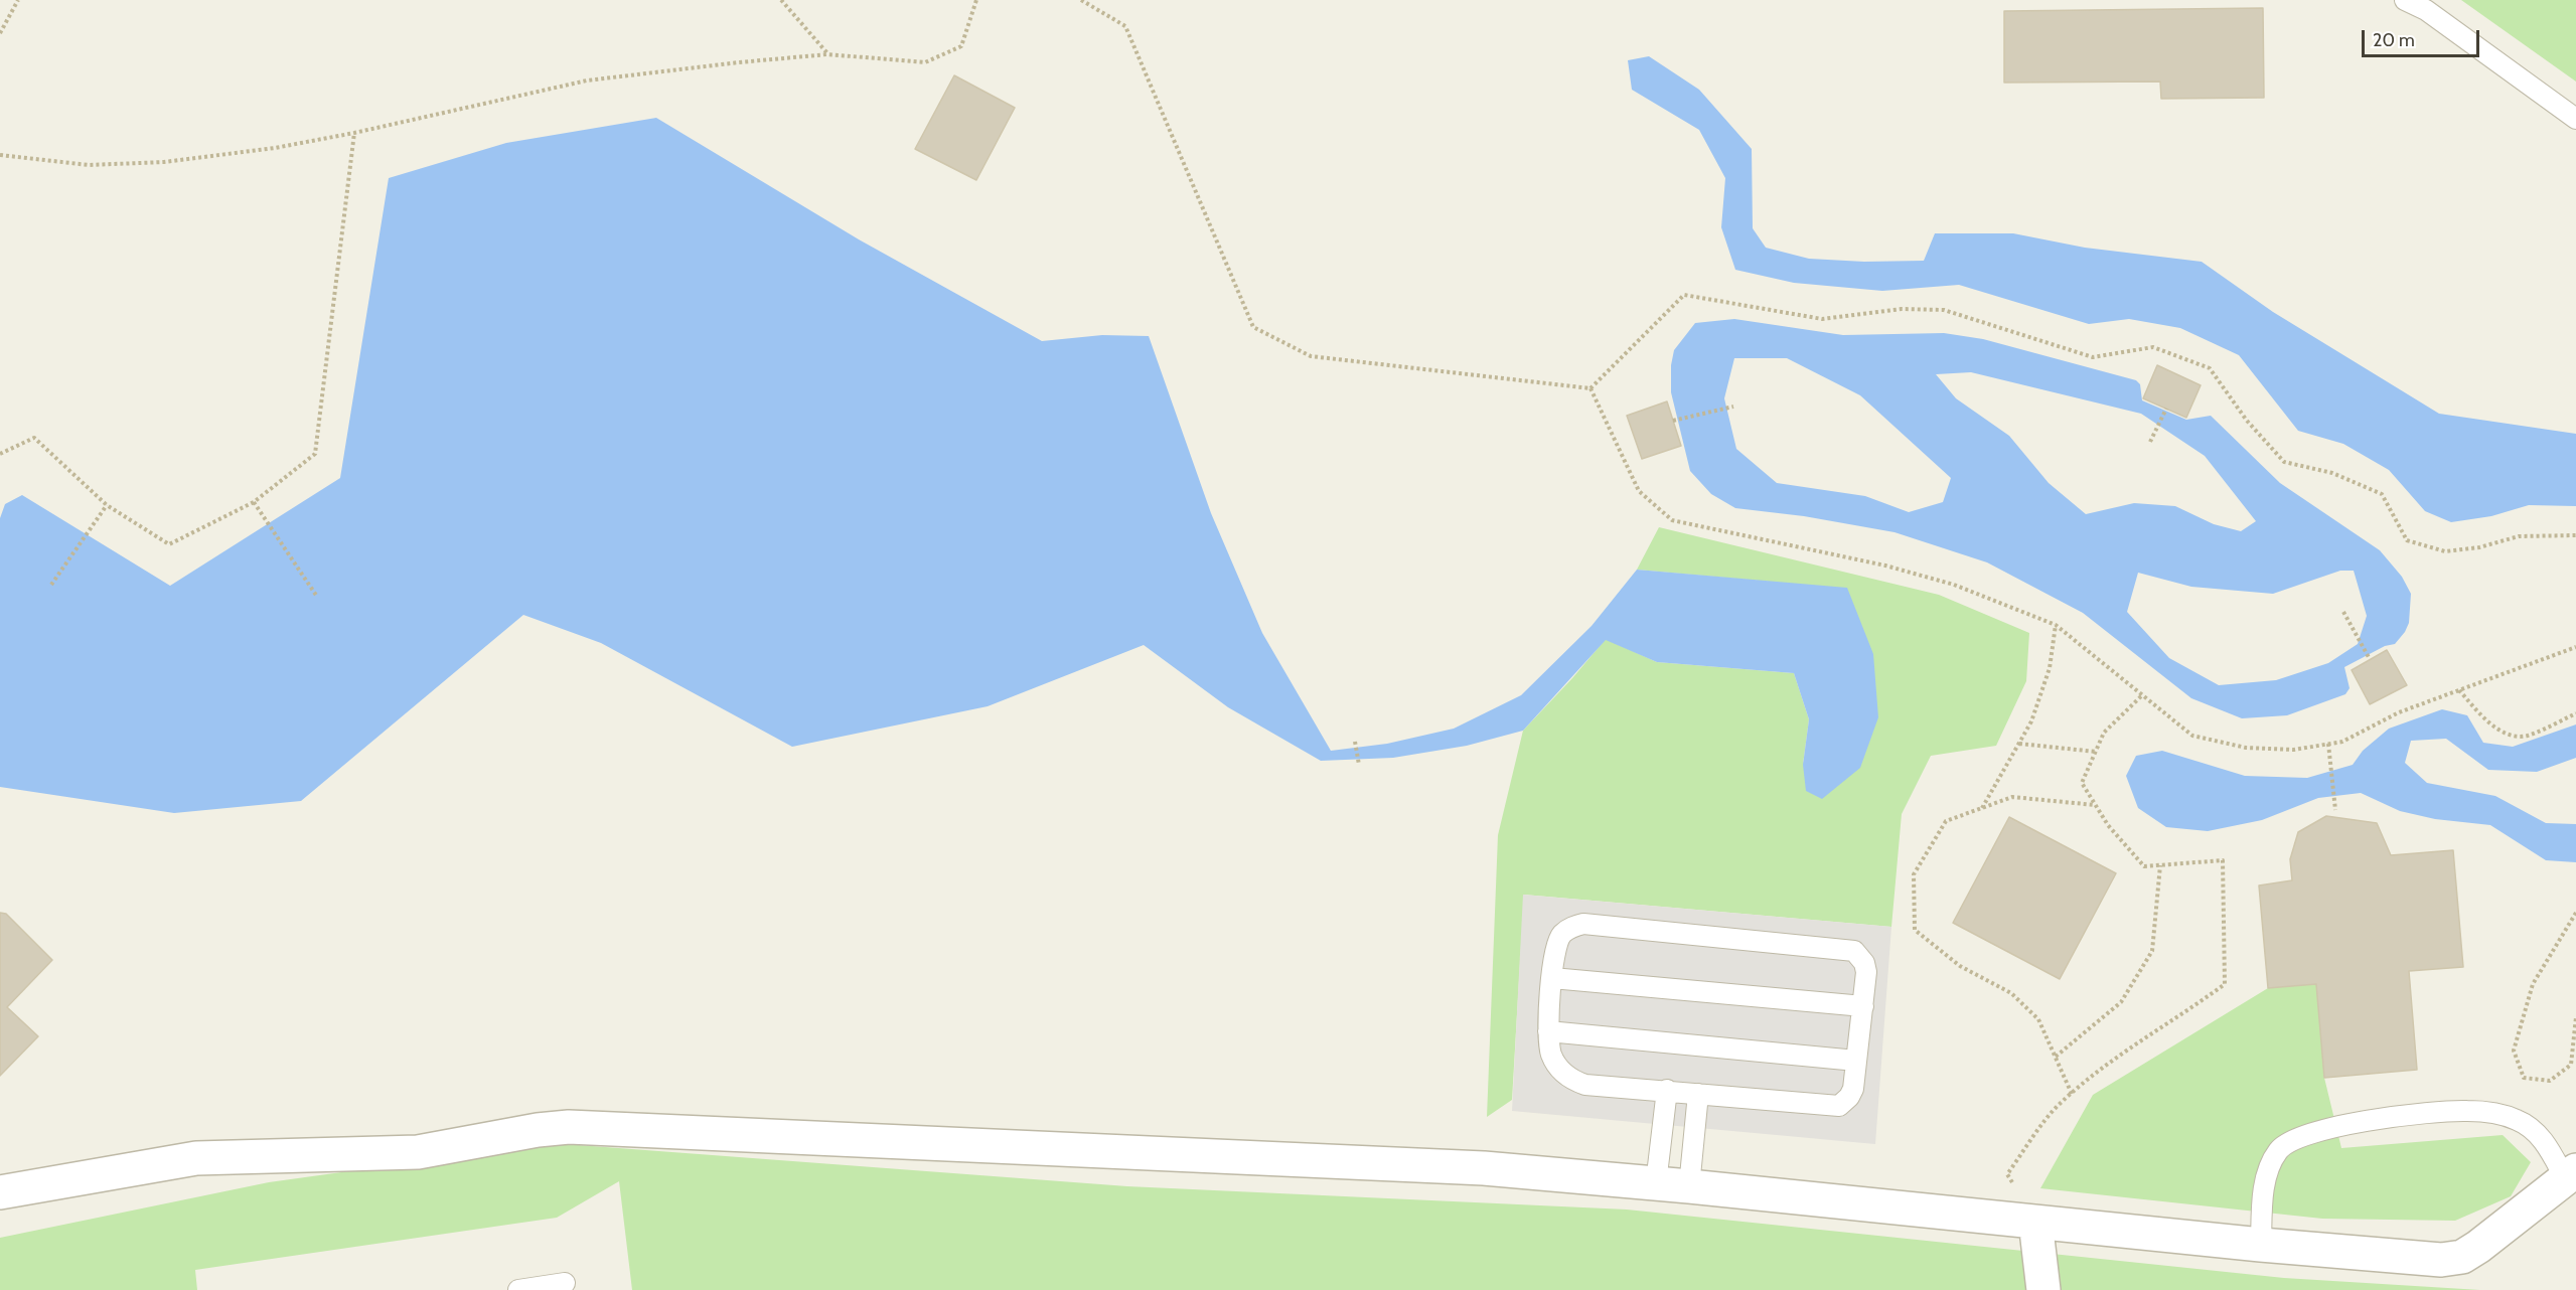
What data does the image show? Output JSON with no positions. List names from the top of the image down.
{
  "scale_bar": "20 m"
}
